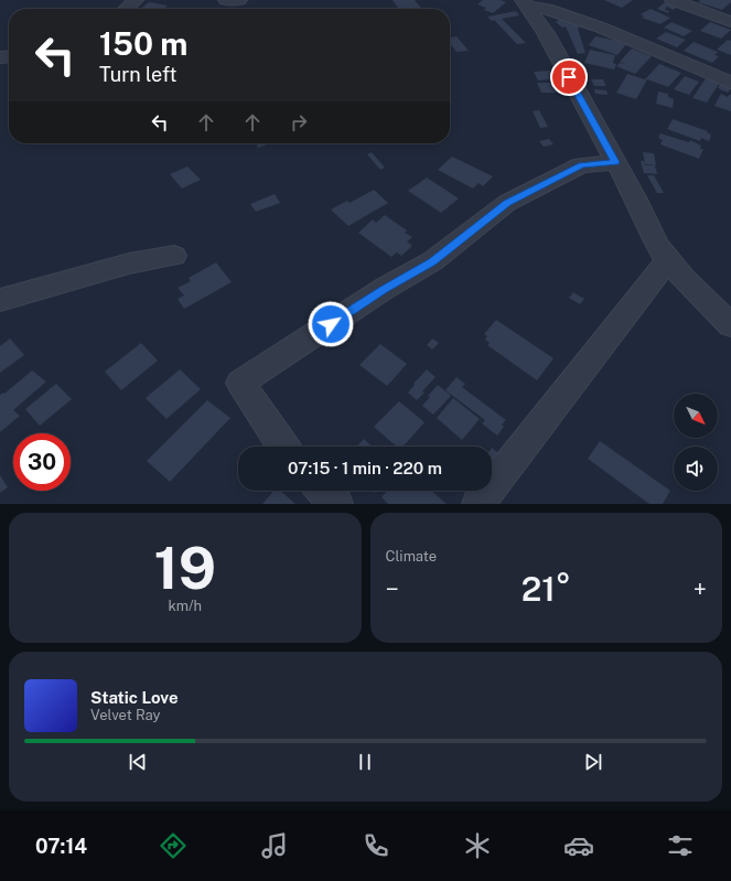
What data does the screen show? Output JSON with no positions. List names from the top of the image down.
{
  "north": "bottom right",
  "page": {
    "turn": ["150 m", "Turn left"],
    "limit": "30",
    "trip": "07:15 · 1 min · 220 m",
    "tile": [
      ["19", "km/h"],
      "Climate"
    ],
    "heat": ["−", "21°", "+"],
    "song": ["Static Love", "Velvet Ray"],
    "tabs": "07:14"
  }
}
